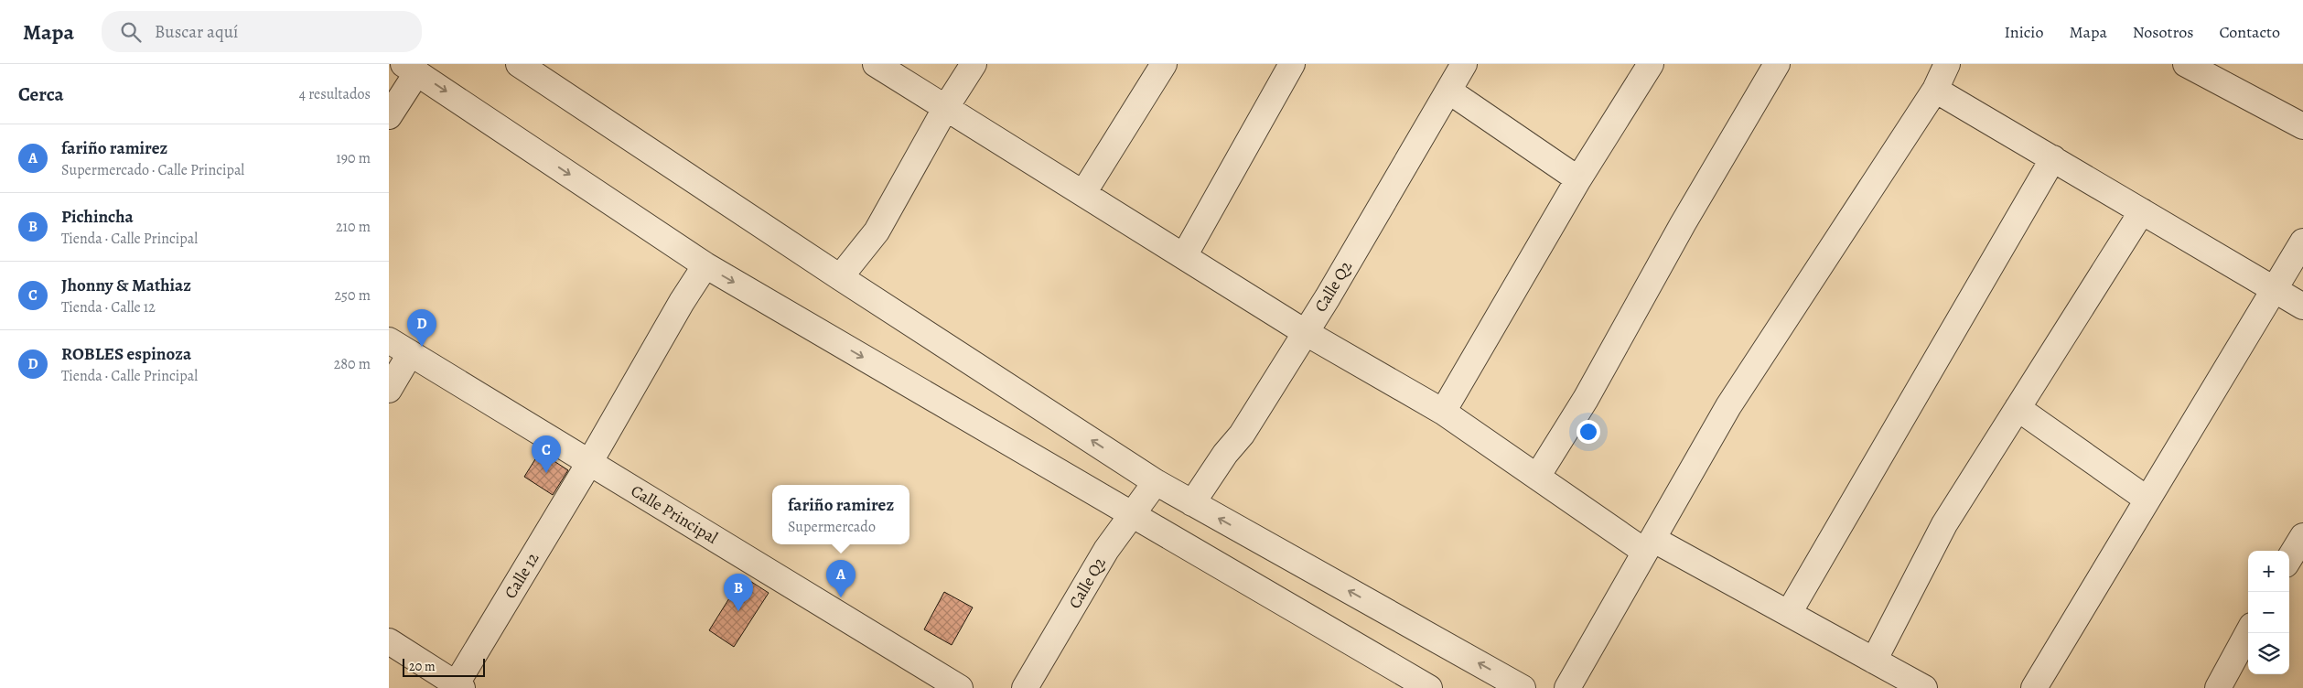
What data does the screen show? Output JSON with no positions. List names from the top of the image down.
{
  "streets": {
    "street": ["Calle Q2", "Calle Principal", "Calle 12"]
  },
  "crossings": [
    ["Calle Principal", "Calle 12"]
  ],
  "scale_bar": "20 m",
  "page": {
    "header": "Mapa",
    "search": "Buscar aquí",
    "nav": [
      "Inicio",
      "Mapa",
      "Nosotros",
      "Contacto"
    ],
    "heading": ["Cerca", "4 resultados"],
    "list": [
      {
        "mark": "A",
        "name": "fariño ramirez",
        "note": "Supermercado · Calle Principal",
        "value": "190 m"
      },
      {
        "mark": "B",
        "name": "Pichincha",
        "note": "Tienda · Calle Principal",
        "value": "210 m"
      },
      {
        "mark": "C",
        "name": "Jhonny & Mathiaz",
        "note": "Tienda · Calle 12",
        "value": "250 m"
      },
      {
        "mark": "D",
        "name": "ROBLES espinoza",
        "note": "Tienda · Calle Principal",
        "value": "280 m"
      }
    ],
    "pins": [
      "D",
      "C",
      "A",
      "B"
    ],
    "popup": ["fariño ramirez", "Supermercado"],
    "map_buttons": ["+", "−"],
    "scale": "20 m"
  }
}
